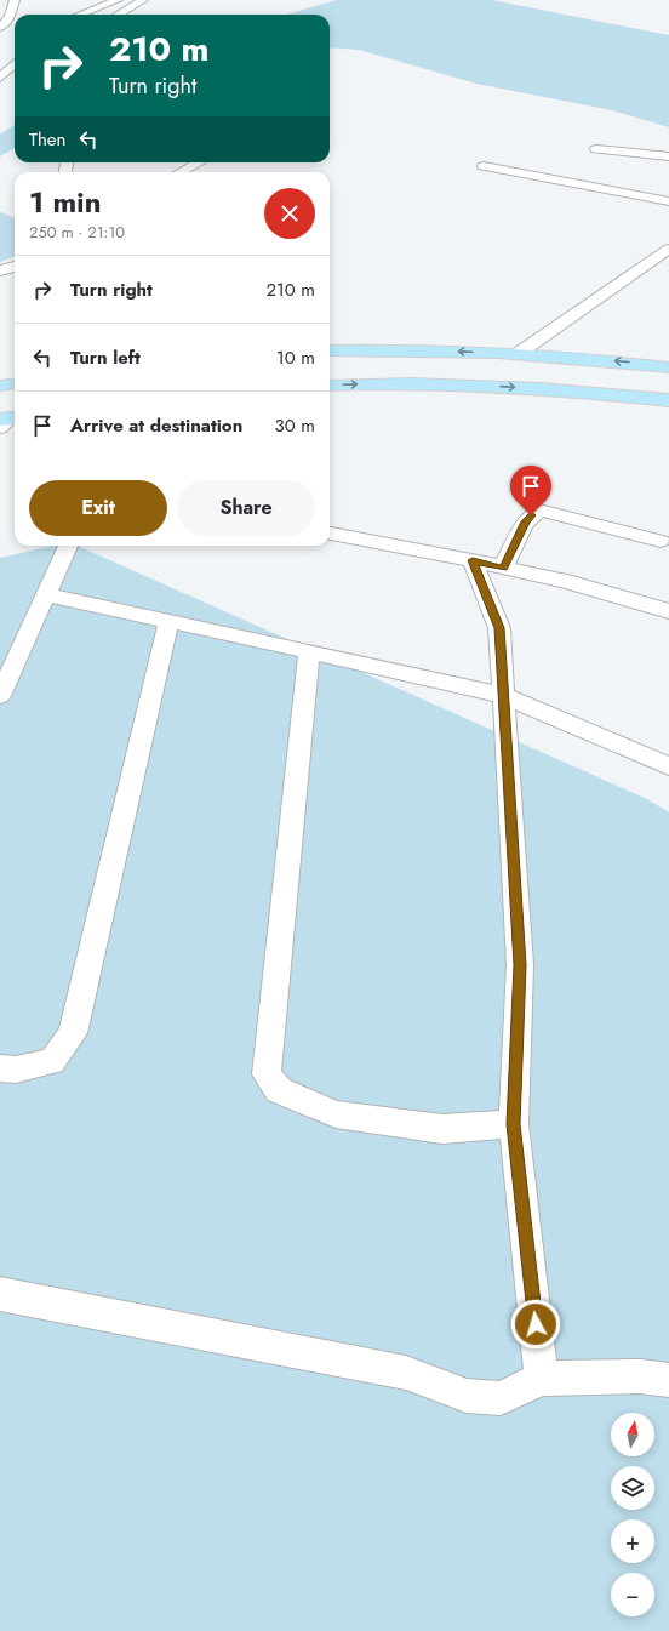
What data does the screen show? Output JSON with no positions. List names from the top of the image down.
{
  "north": "top",
  "page": {
    "turn": ["210 m", "Turn right"],
    "then": "Then",
    "heading": ["1 min", "250 m · 21:10"],
    "list": [
      {
        "name": "Turn right",
        "value": "210 m"
      },
      {
        "name": "Turn left",
        "value": "10 m"
      },
      {
        "name": "Arrive at destination",
        "value": "30 m"
      }
    ],
    "buttons": ["Exit", "Share"],
    "map_buttons": ["+", "−"]
  }
}
